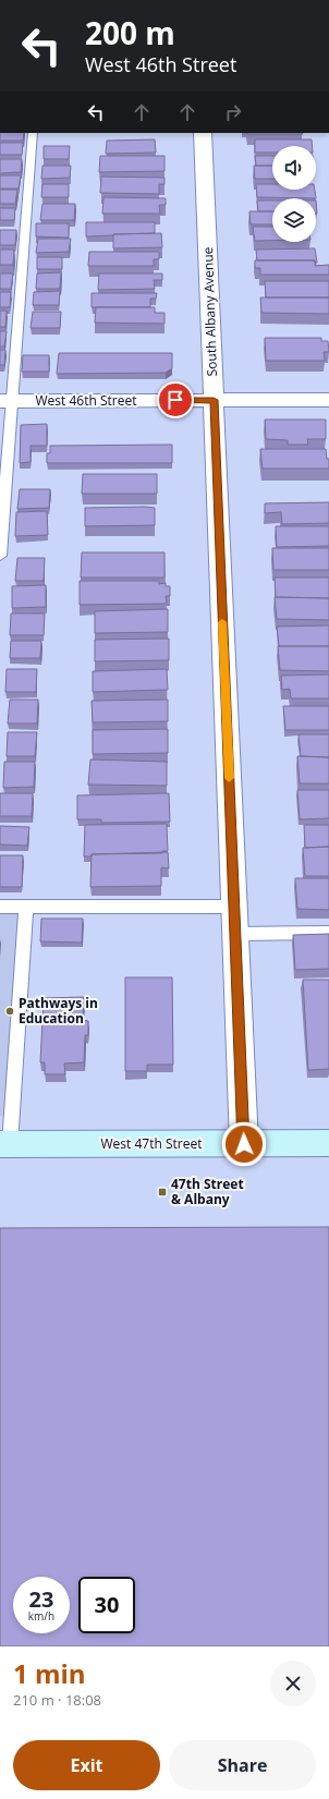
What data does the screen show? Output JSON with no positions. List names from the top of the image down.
{
  "streets": {
    "main road": ["West 47th Street"],
    "street": ["South Albany Avenue", "West 46th Street"]
  },
  "crossings": [
    ["South Albany Avenue", "West 46th Street"],
    ["South Albany Avenue", "West 47th Street"]
  ],
  "places": {
    "other": ["Pathways in Education"],
    "transit": ["47th Street & Albany"]
  },
  "page": {
    "turn": ["200 m", "West 46th Street"],
    "speed": "23 km/h",
    "limit": "30",
    "heading": ["1 min", "210 m · 18:08"],
    "buttons": ["Exit", "Share"]
  }
}
